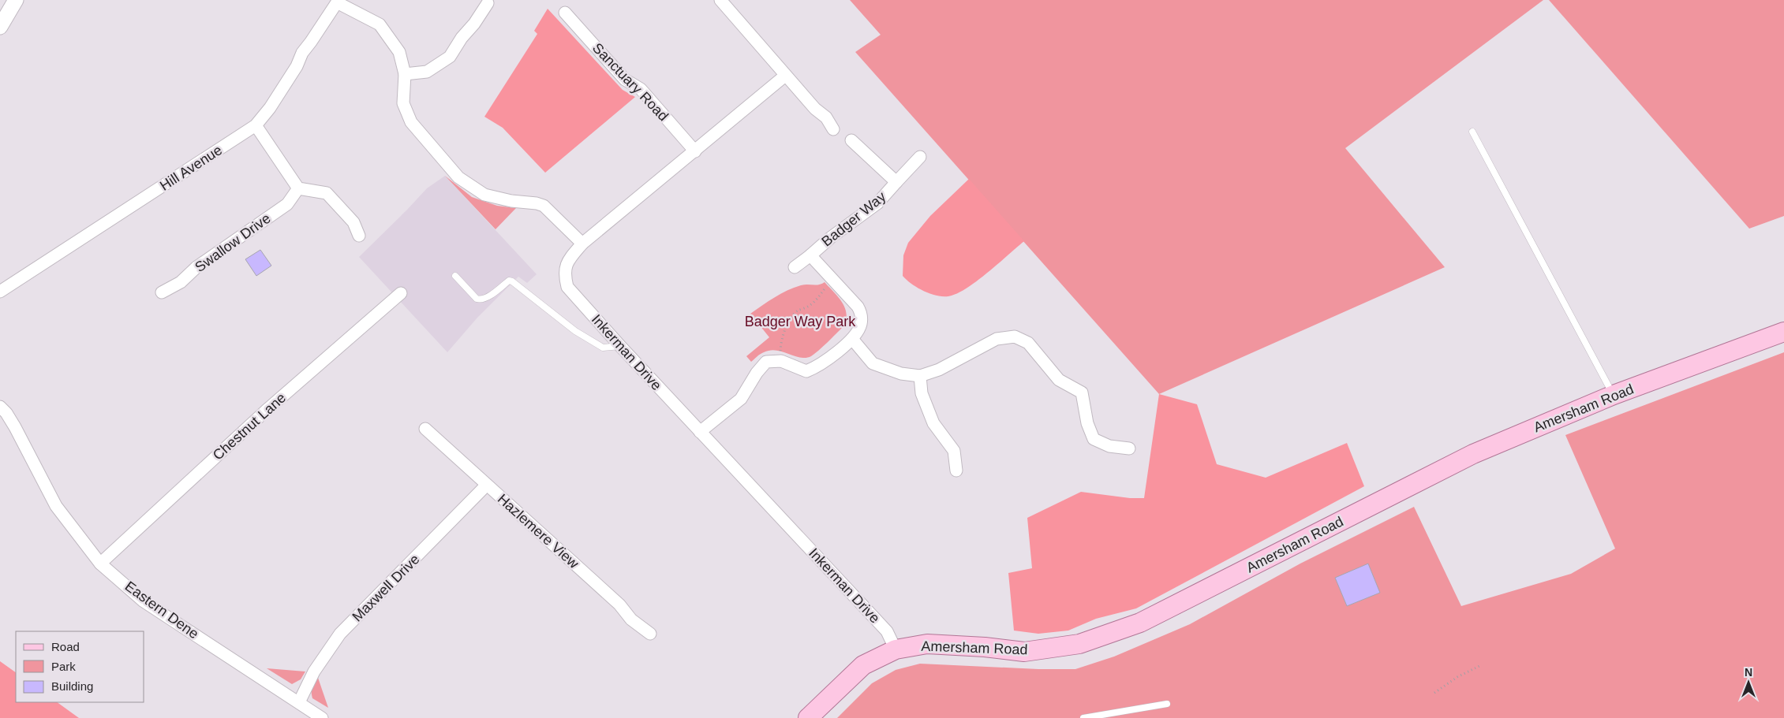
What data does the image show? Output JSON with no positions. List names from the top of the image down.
{
  "streets": {
    "main road": ["Amersham Road"],
    "street": [
      "Sanctuary Road",
      "Hill Avenue",
      "Badger Way",
      "Swallow Drive",
      "Inkerman Drive",
      "Chestnut Lane",
      "Hazlemere View",
      "Maxwell Drive",
      "Eastern Dene"
    ]
  },
  "crossings": [
    ["Sanctuary Road", "Inkerman Drive"],
    ["Inkerman Drive", "Amersham Road"],
    ["Chestnut Lane", "Eastern Dene"],
    ["Hazlemere View", "Maxwell Drive"],
    ["Maxwell Drive", "Eastern Dene"]
  ],
  "parks": ["Badger Way Park"],
  "legend": ["Road", "Park", "Building"],
  "north": "top"
}
